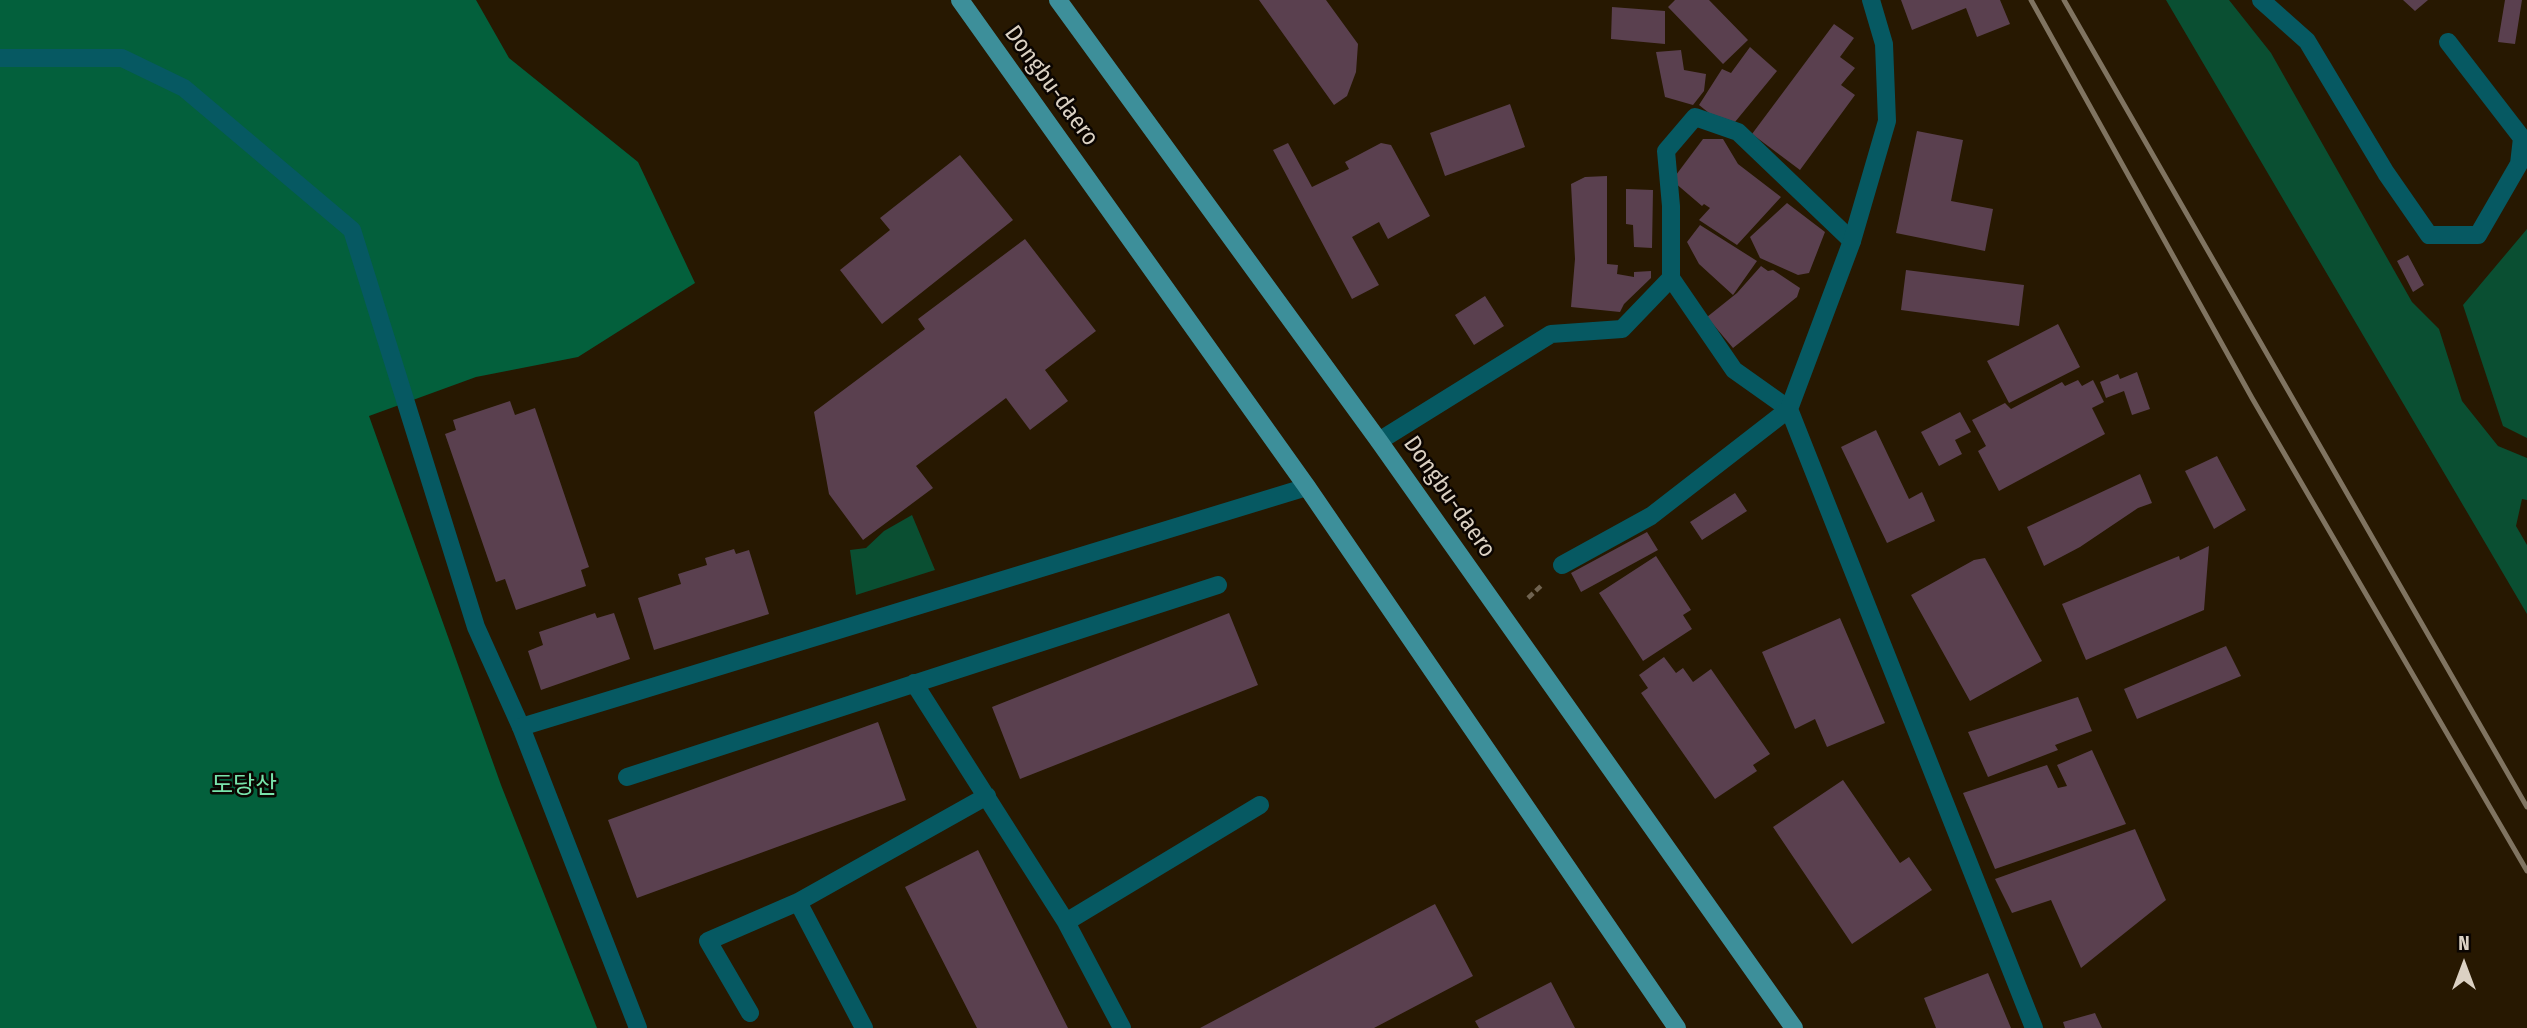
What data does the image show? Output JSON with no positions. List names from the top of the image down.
{
  "streets": {
    "main road": ["Dongbu-daero"]
  },
  "parks": ["도당산"],
  "north": "top"
}
